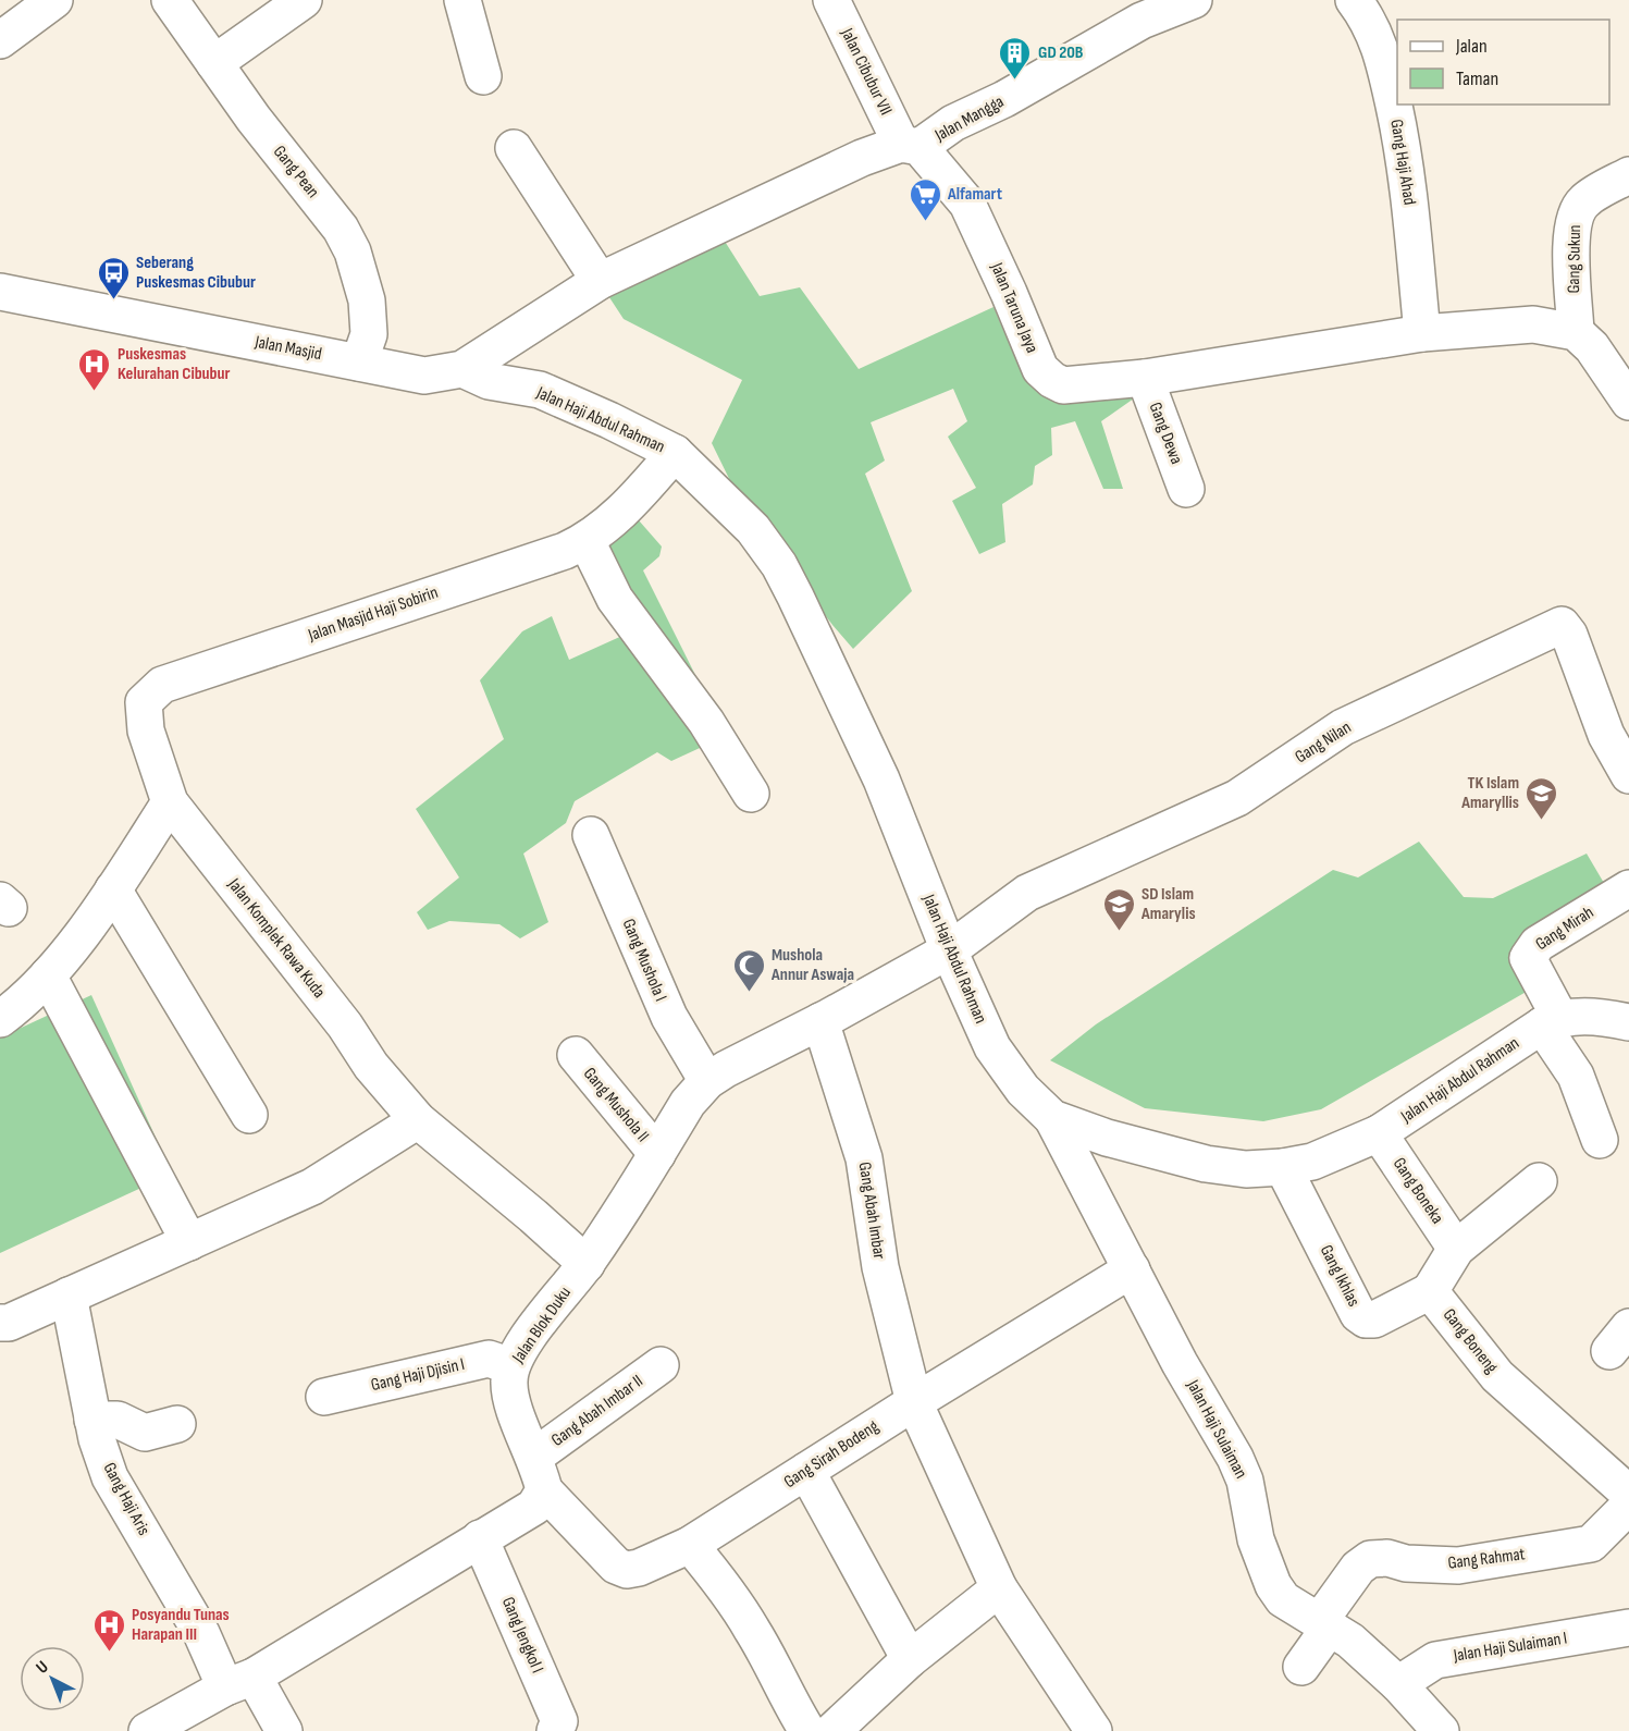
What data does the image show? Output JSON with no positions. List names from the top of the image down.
{
  "streets": {
    "street": [
      "Jalan Cibubur VII",
      "Jalan Mangga",
      "Gang Haji Ahad",
      "Gang Pean",
      "Gang Sukun",
      "Jalan Taruna Jaya",
      "Jalan Masjid",
      "Jalan Haji Abdul Rahman",
      "Gang Dewa",
      "Jalan Masjid Haji Sobirin",
      "Gang Nilan",
      "Gang Mirah",
      "Jalan Komplek Rawa Kuda",
      "Gang Mushola I",
      "Gang Mushola II",
      "Gang Boneka",
      "Gang Abah Imbar",
      "Gang Ikhlas",
      "Jalan Blok Duku",
      "Gang Boneng",
      "Gang Haji Djisin I",
      "Gang Abah Imbar II",
      "Jalan Haji Sulaiman",
      "Gang Sirah Bodeng",
      "Gang Haji Aris",
      "Gang Rahmat",
      "Gang Jengkol I",
      "Jalan Haji Sulaiman I"
    ]
  },
  "crossings": [
    ["Jalan Cibubur VII", "Jalan Mangga"],
    ["Jalan Cibubur VII", "Jalan Taruna Jaya"],
    ["Jalan Mangga", "Jalan Taruna Jaya"],
    ["Gang Haji Ahad", "Jalan Taruna Jaya"],
    ["Gang Pean", "Jalan Masjid"],
    ["Gang Sukun", "Jalan Taruna Jaya"],
    ["Jalan Taruna Jaya", "Gang Dewa"],
    ["Jalan Masjid", "Jalan Haji Abdul Rahman"],
    ["Jalan Haji Abdul Rahman", "Jalan Masjid Haji Sobirin"],
    ["Jalan Haji Abdul Rahman", "Gang Nilan"],
    ["Jalan Haji Abdul Rahman", "Gang Mirah"],
    ["Jalan Haji Abdul Rahman", "Gang Boneka"],
    ["Jalan Haji Abdul Rahman", "Gang Ikhlas"],
    ["Jalan Haji Abdul Rahman", "Jalan Blok Duku"],
    ["Jalan Haji Abdul Rahman", "Jalan Haji Sulaiman"],
    ["Jalan Masjid Haji Sobirin", "Jalan Komplek Rawa Kuda"],
    ["Gang Nilan", "Jalan Blok Duku"],
    ["Jalan Komplek Rawa Kuda", "Jalan Blok Duku"],
    ["Gang Mushola I", "Jalan Blok Duku"],
    ["Gang Mushola II", "Jalan Blok Duku"],
    ["Gang Boneka", "Gang Boneng"],
    ["Gang Abah Imbar", "Jalan Blok Duku"],
    ["Gang Abah Imbar", "Gang Sirah Bodeng"],
    ["Gang Ikhlas", "Gang Boneng"],
    ["Jalan Blok Duku", "Gang Haji Djisin I"],
    ["Jalan Blok Duku", "Gang Abah Imbar II"],
    ["Jalan Blok Duku", "Gang Sirah Bodeng"],
    ["Jalan Haji Sulaiman", "Gang Sirah Bodeng"],
    ["Jalan Haji Sulaiman", "Gang Rahmat"],
    ["Jalan Haji Sulaiman", "Jalan Haji Sulaiman I"]
  ],
  "places": {
    "building": ["GD 20B"],
    "supermarket": ["Alfamart"],
    "bus stop": ["Seberang Puskesmas Cibubur"],
    "hospital": ["Puskesmas Kelurahan Cibubur", "Posyandu Tunas Harapan III"],
    "school or university": ["TK Islam Amaryllis", "SD Islam Amarylis"],
    "mosque": ["Mushola Annur Aswaja"]
  },
  "legend": ["Jalan", "Taman"],
  "north": "top left"
}
